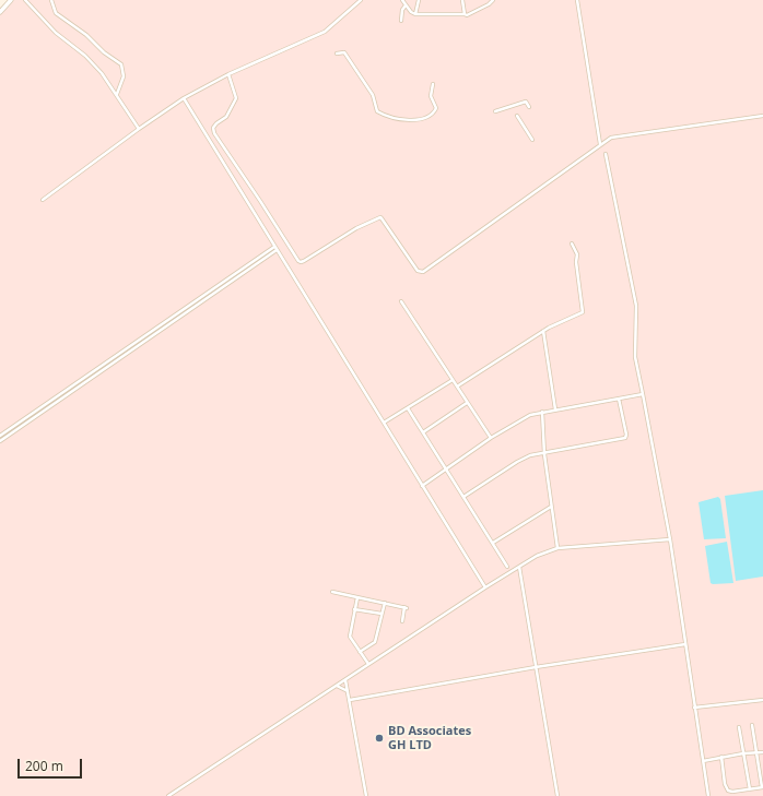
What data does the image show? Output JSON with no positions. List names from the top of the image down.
{
  "places": ["BD Associates GH LTD"],
  "scale_bar": "200 m"
}
